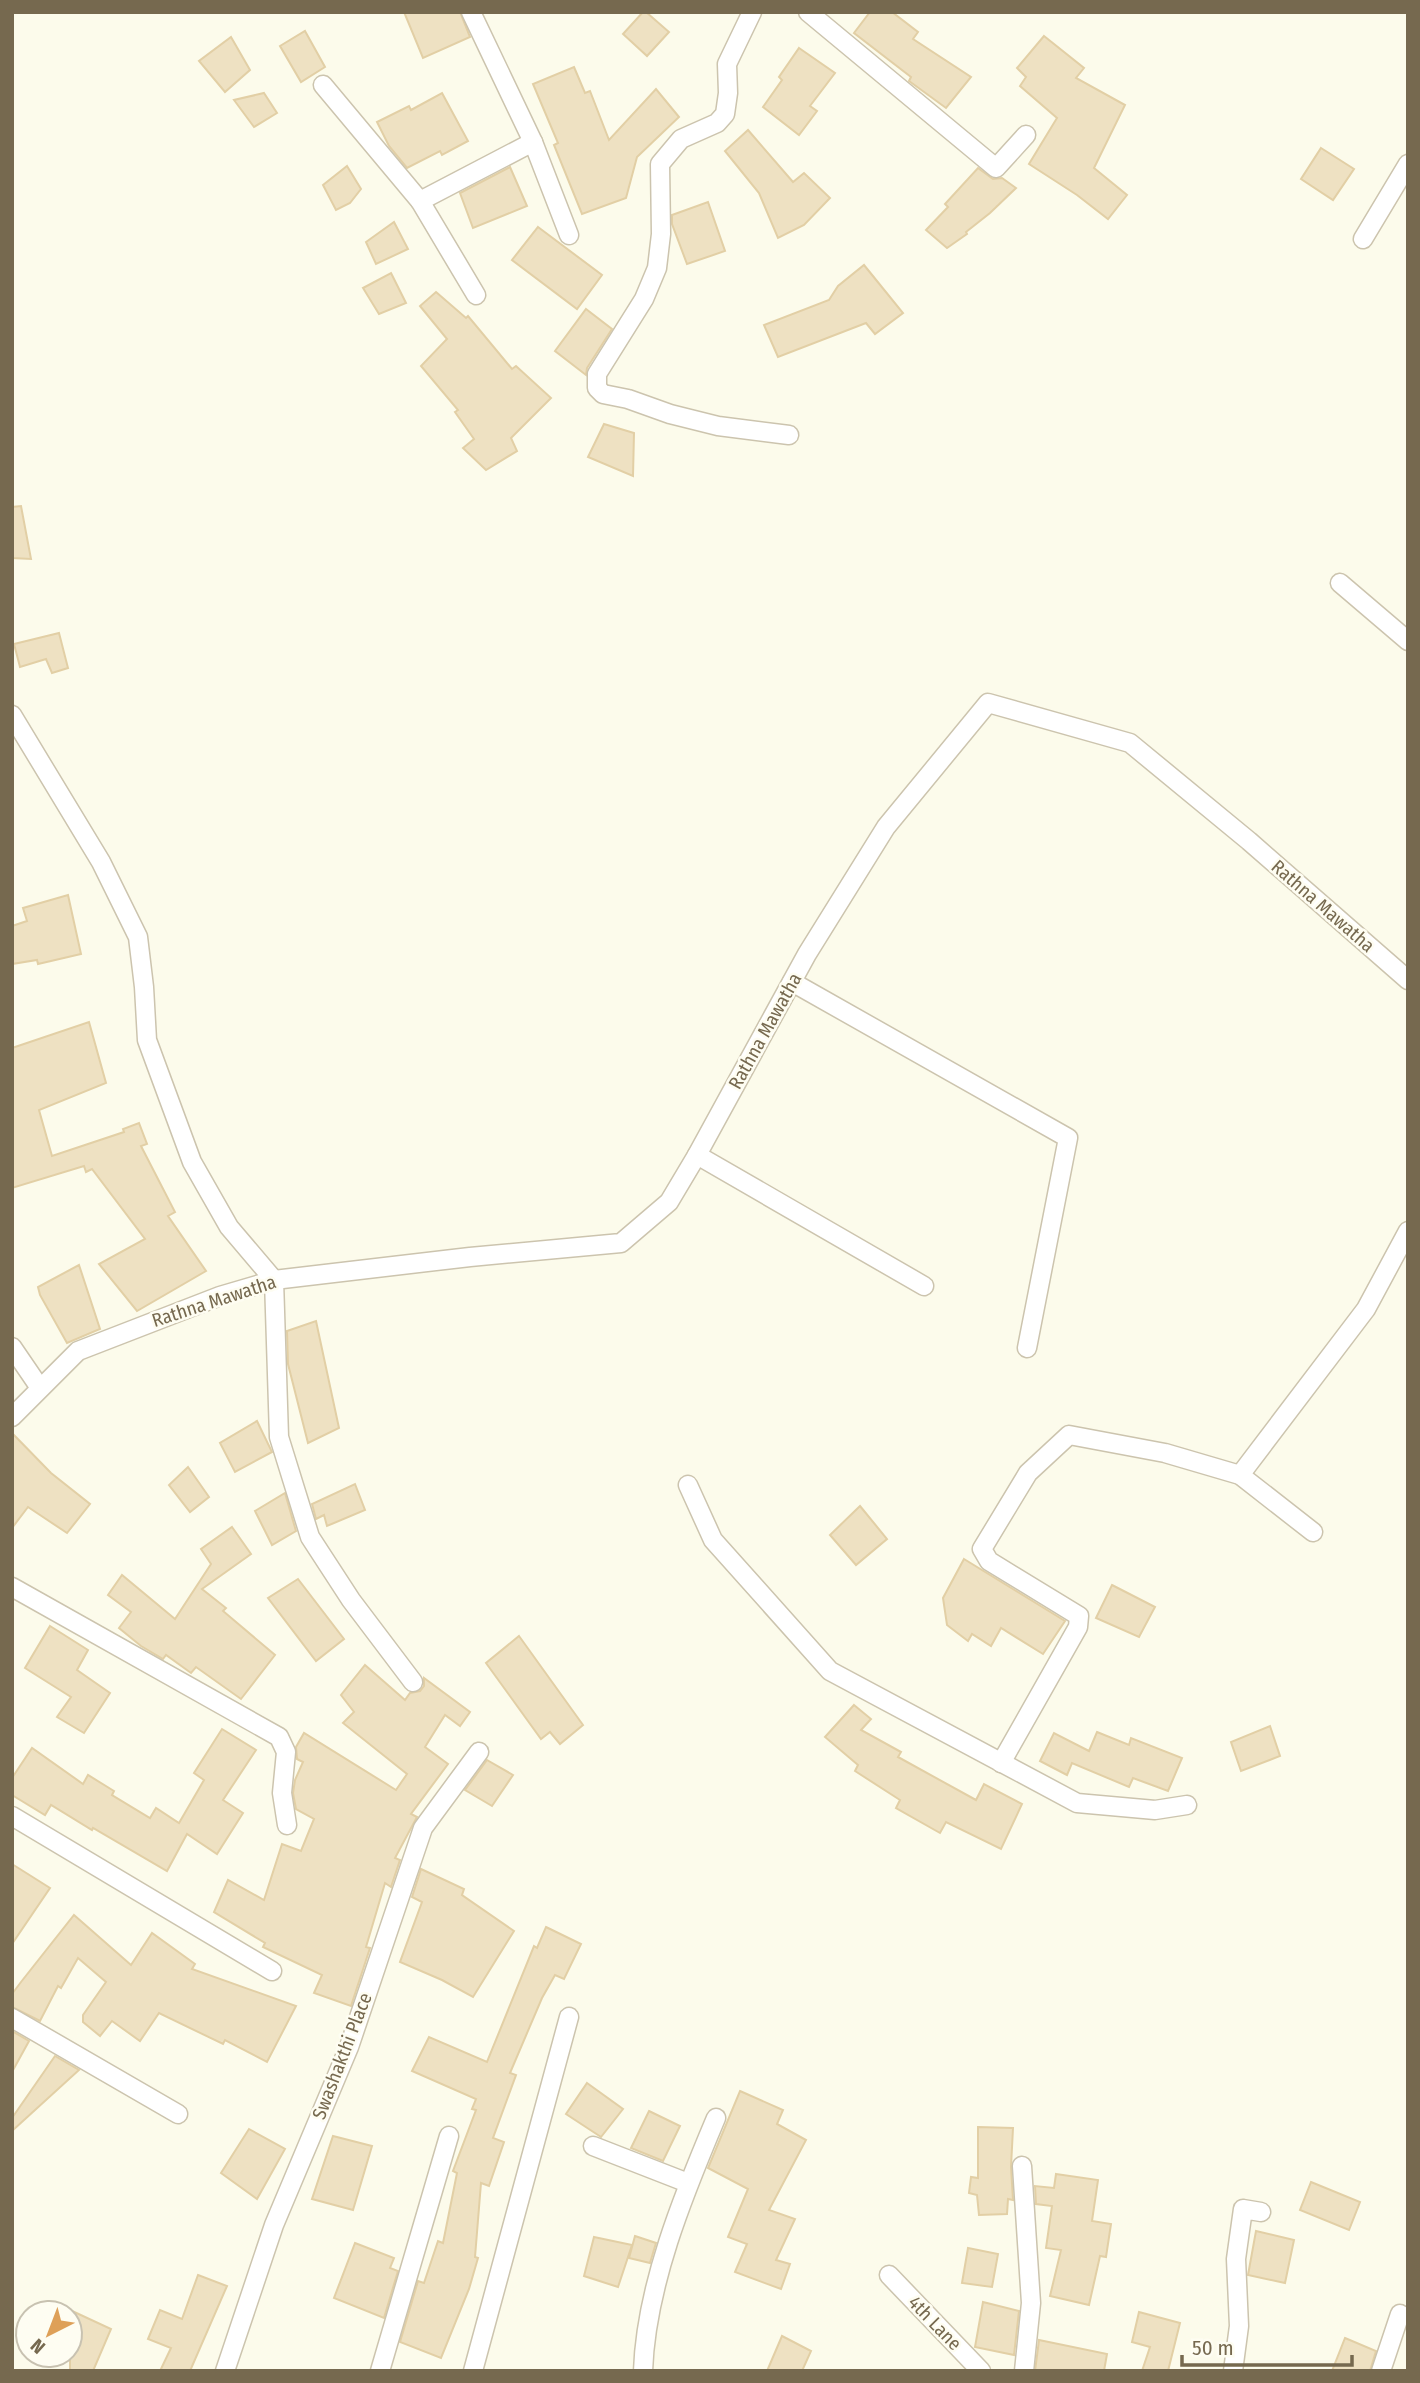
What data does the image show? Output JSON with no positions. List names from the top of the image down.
{
  "streets": {
    "street": ["Rathna Mawatha", "Swashakthi Place", "4th Lane"]
  },
  "scale_bar": "50 m",
  "north": "bottom left"
}
